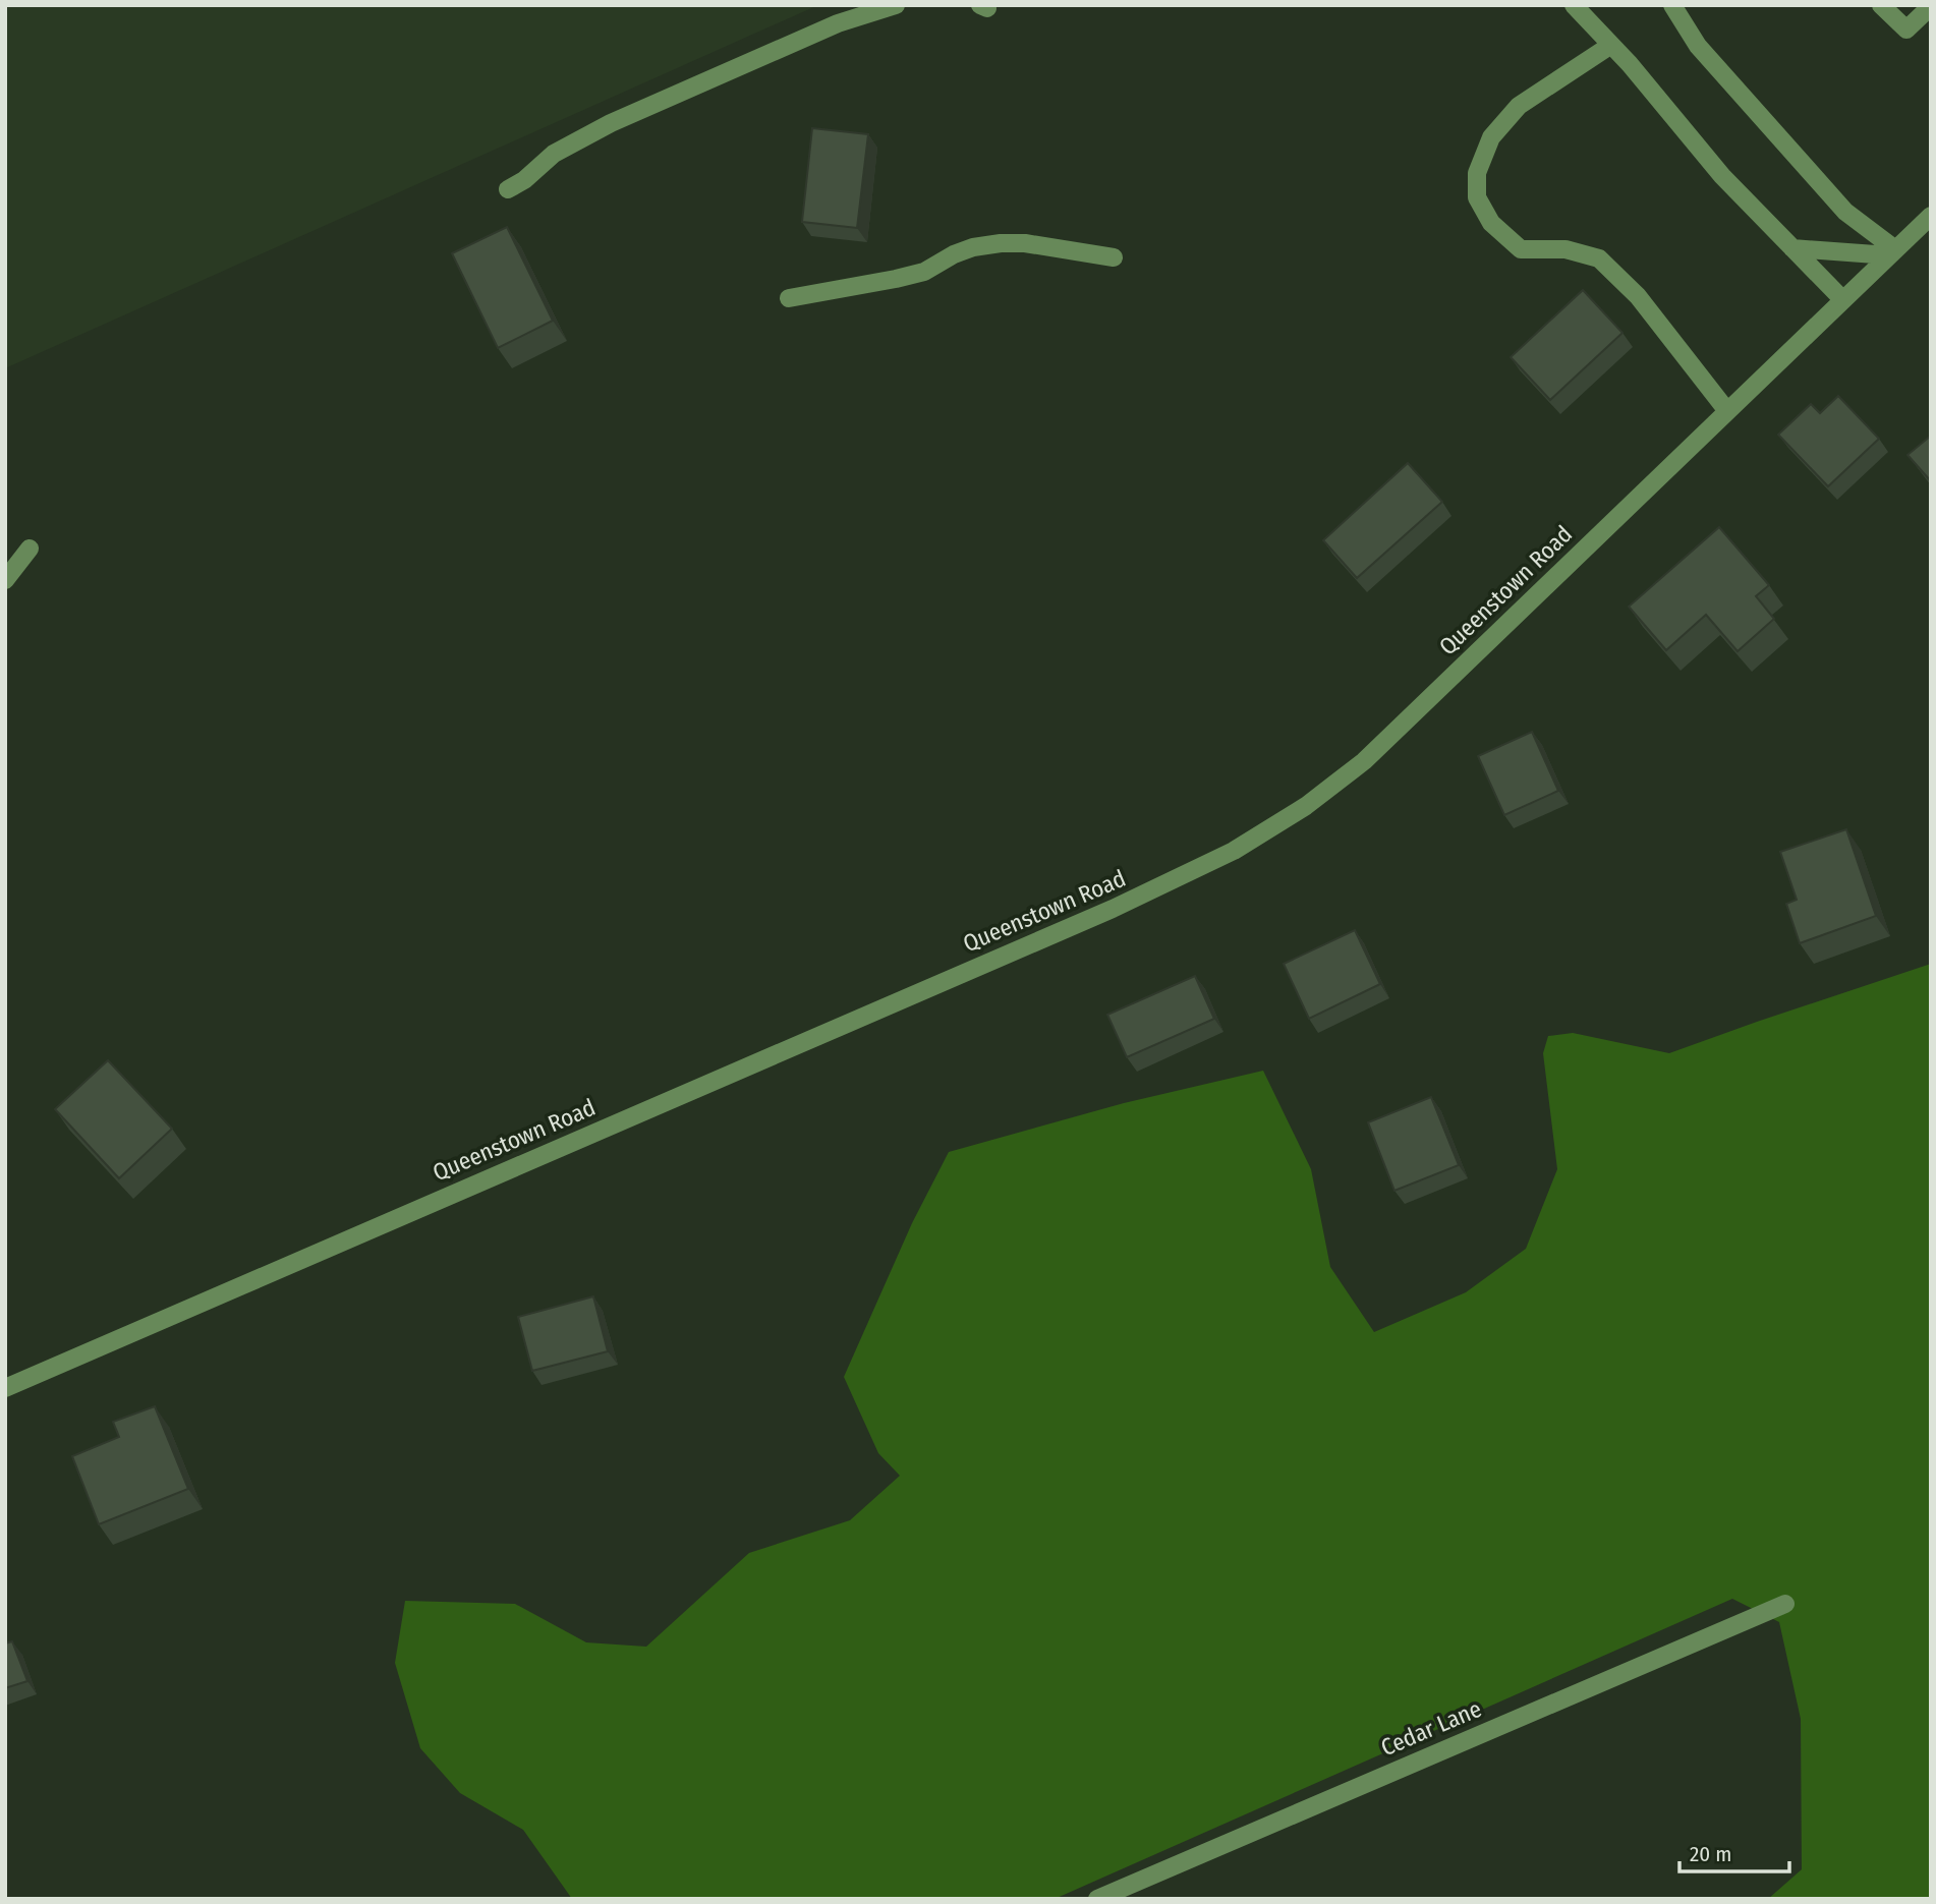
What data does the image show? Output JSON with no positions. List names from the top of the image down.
{
  "streets": {
    "street": ["Queenstown Road", "Cedar Lane"]
  },
  "scale_bar": "20 m"
}
